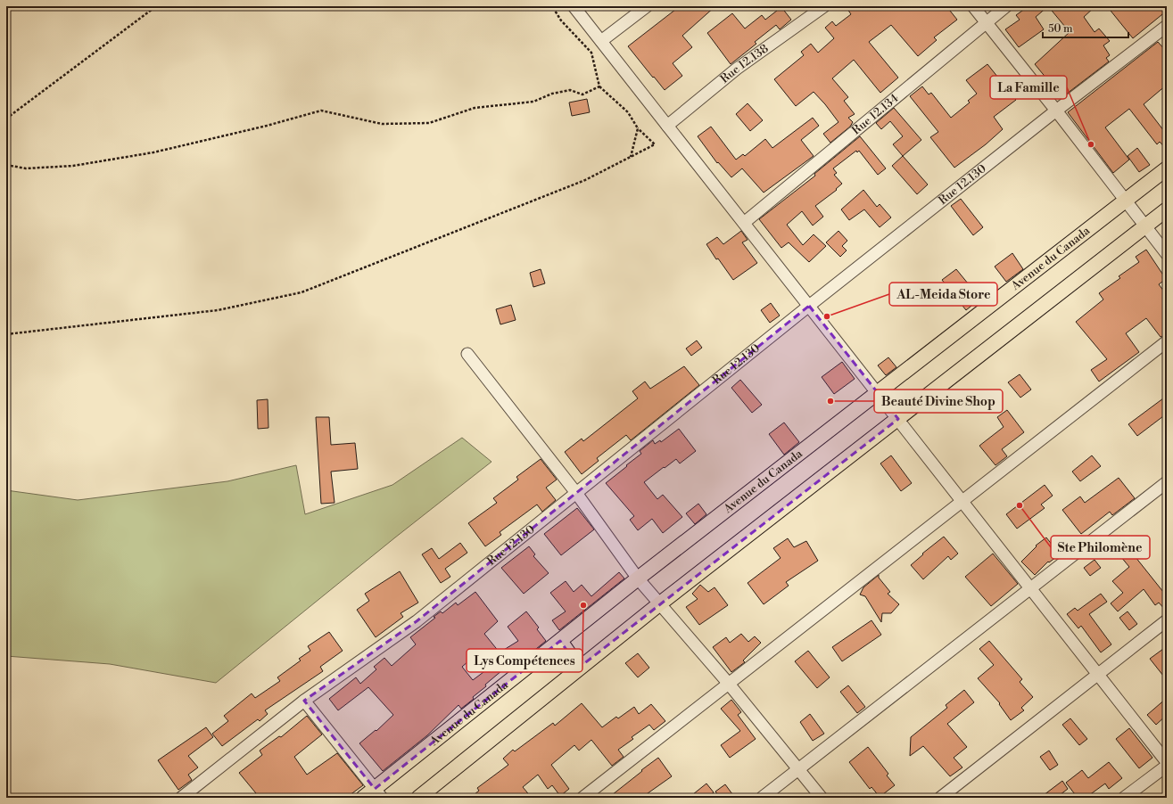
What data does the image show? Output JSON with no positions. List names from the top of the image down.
{
  "streets": {
    "main road": ["Avenue du Canada"],
    "street": ["Rue 12.138", "Rue 12.134", "Rue 12.130"]
  },
  "places": [
    "La Famille",
    "AL-Meida Store",
    "Beauté Divine Shop",
    "Ste Philomène",
    "Lys Compétences"
  ],
  "scale_bar": "50 m"
}
